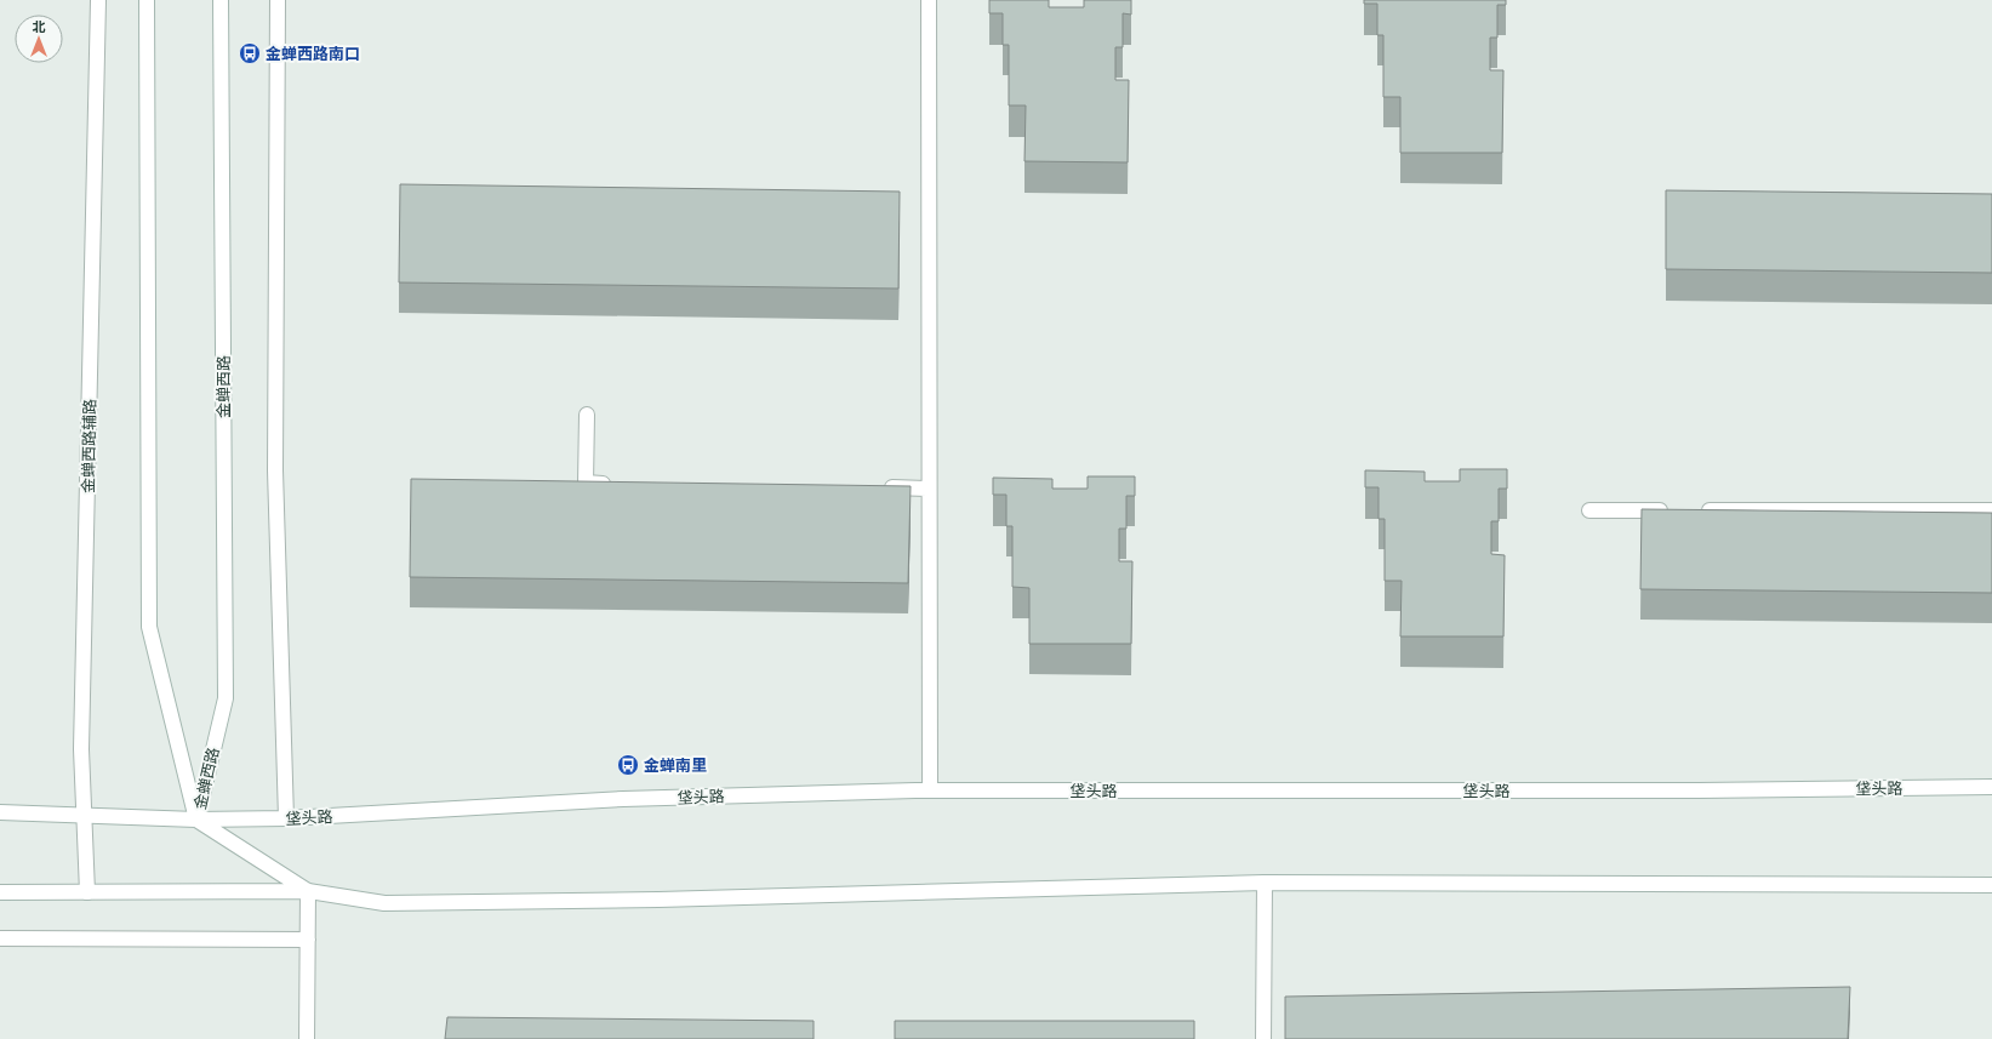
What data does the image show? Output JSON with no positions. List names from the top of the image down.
{
  "streets": {
    "main road": ["金蝉西路", "金蝉西路辅路", "垡头路"]
  },
  "crossings": [
    ["金蝉西路", "垡头路"],
    ["金蝉西路辅路", "垡头路"]
  ],
  "places": {
    "bus stop": ["金蝉西路南口", "金蝉南里"]
  },
  "north": "top"
}
